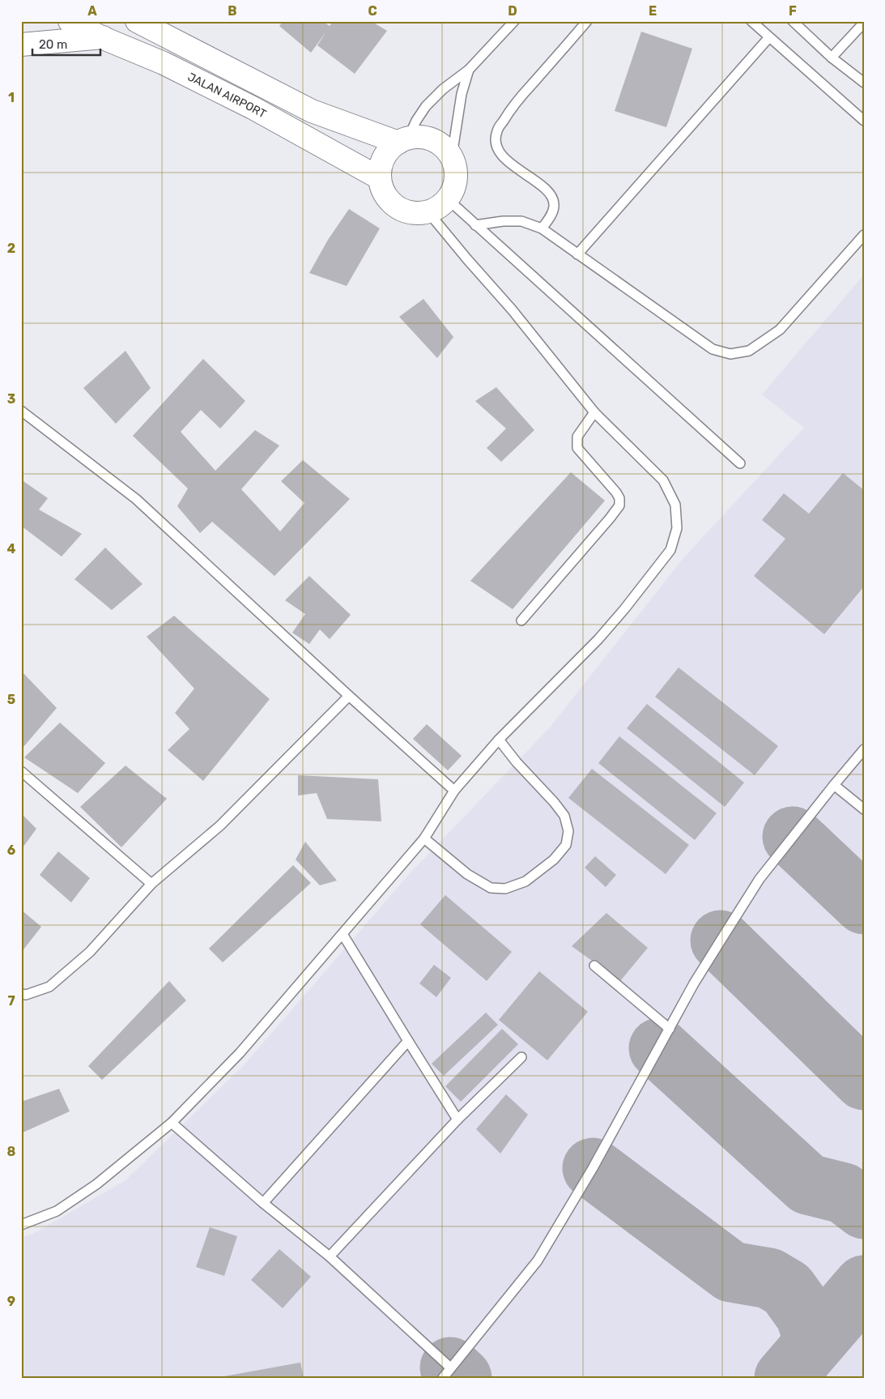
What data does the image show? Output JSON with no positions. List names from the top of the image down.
{
  "streets": {
    "street": ["JALAN AIRPORT"]
  },
  "scale_bar": "20 m",
  "grid": {
    "columns": [
      "A",
      "B",
      "C",
      "D",
      "E",
      "F"
    ],
    "rows": [
      "1",
      "2",
      "3",
      "4",
      "5",
      "6",
      "7",
      "8",
      "9"
    ]
  }
}
